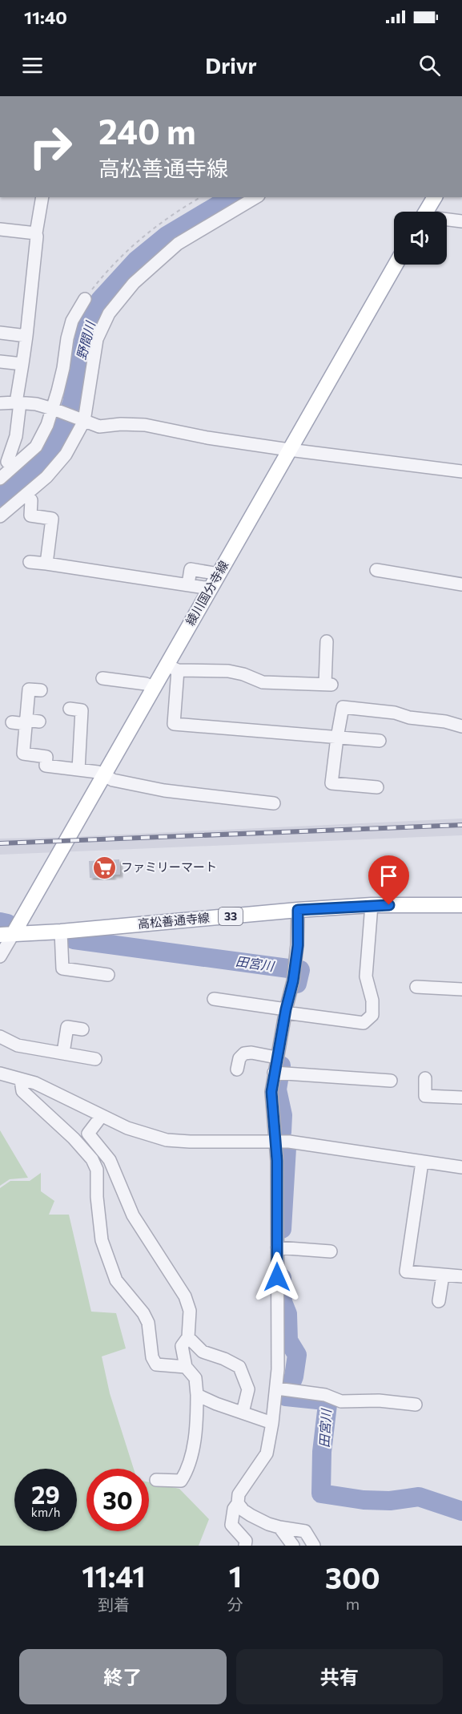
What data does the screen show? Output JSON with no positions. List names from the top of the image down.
{
  "streets": {
    "main road": ["綾川国分寺線", "33", "高松善通寺線"]
  },
  "crossings": [
    ["綾川国分寺線", "高松善通寺線"]
  ],
  "water": ["野間川", "田宮川"],
  "places": {
    "supermarket": ["ファミリーマート"]
  },
  "page": {
    "status": "11:40",
    "header": "Drivr",
    "turn": ["240 m", "高松善通寺線"],
    "speed": "29 km/h",
    "limit": "30",
    "eta": [
      "11:41",
      "到着",
      "1",
      "分",
      "300",
      "m"
    ],
    "buttons": ["終了", "共有"]
  }
}
